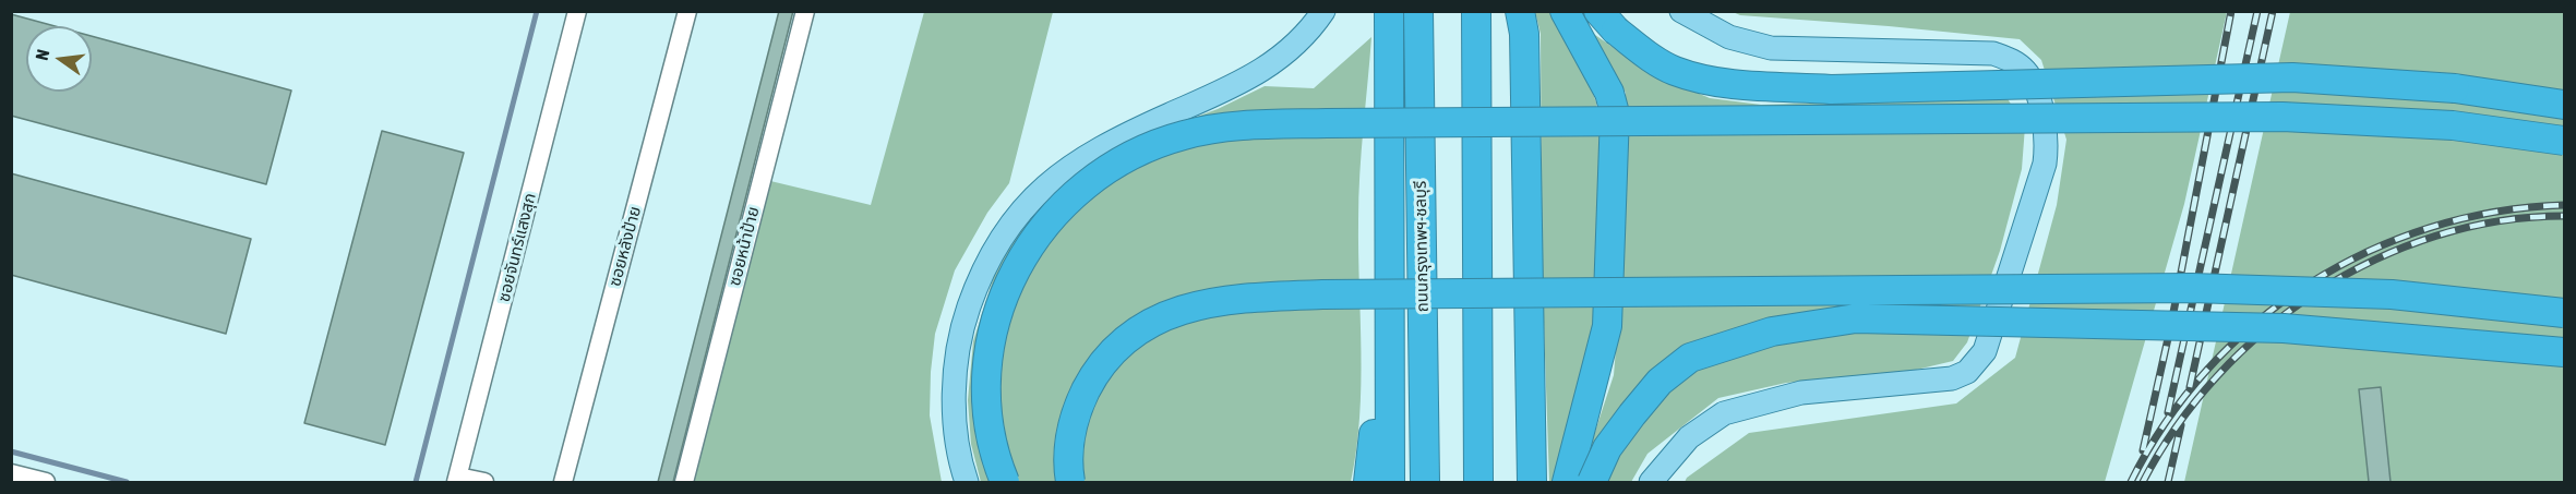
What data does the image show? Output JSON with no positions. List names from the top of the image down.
{
  "streets": {
    "highway": ["ถนนกรุงเทพฯ-ชลบุรี"],
    "street": ["ซอยหลังป้าย", "ซอยหน้าป้าย", "ซอยจันทร์แสงสุก"]
  },
  "north": "left"
}
